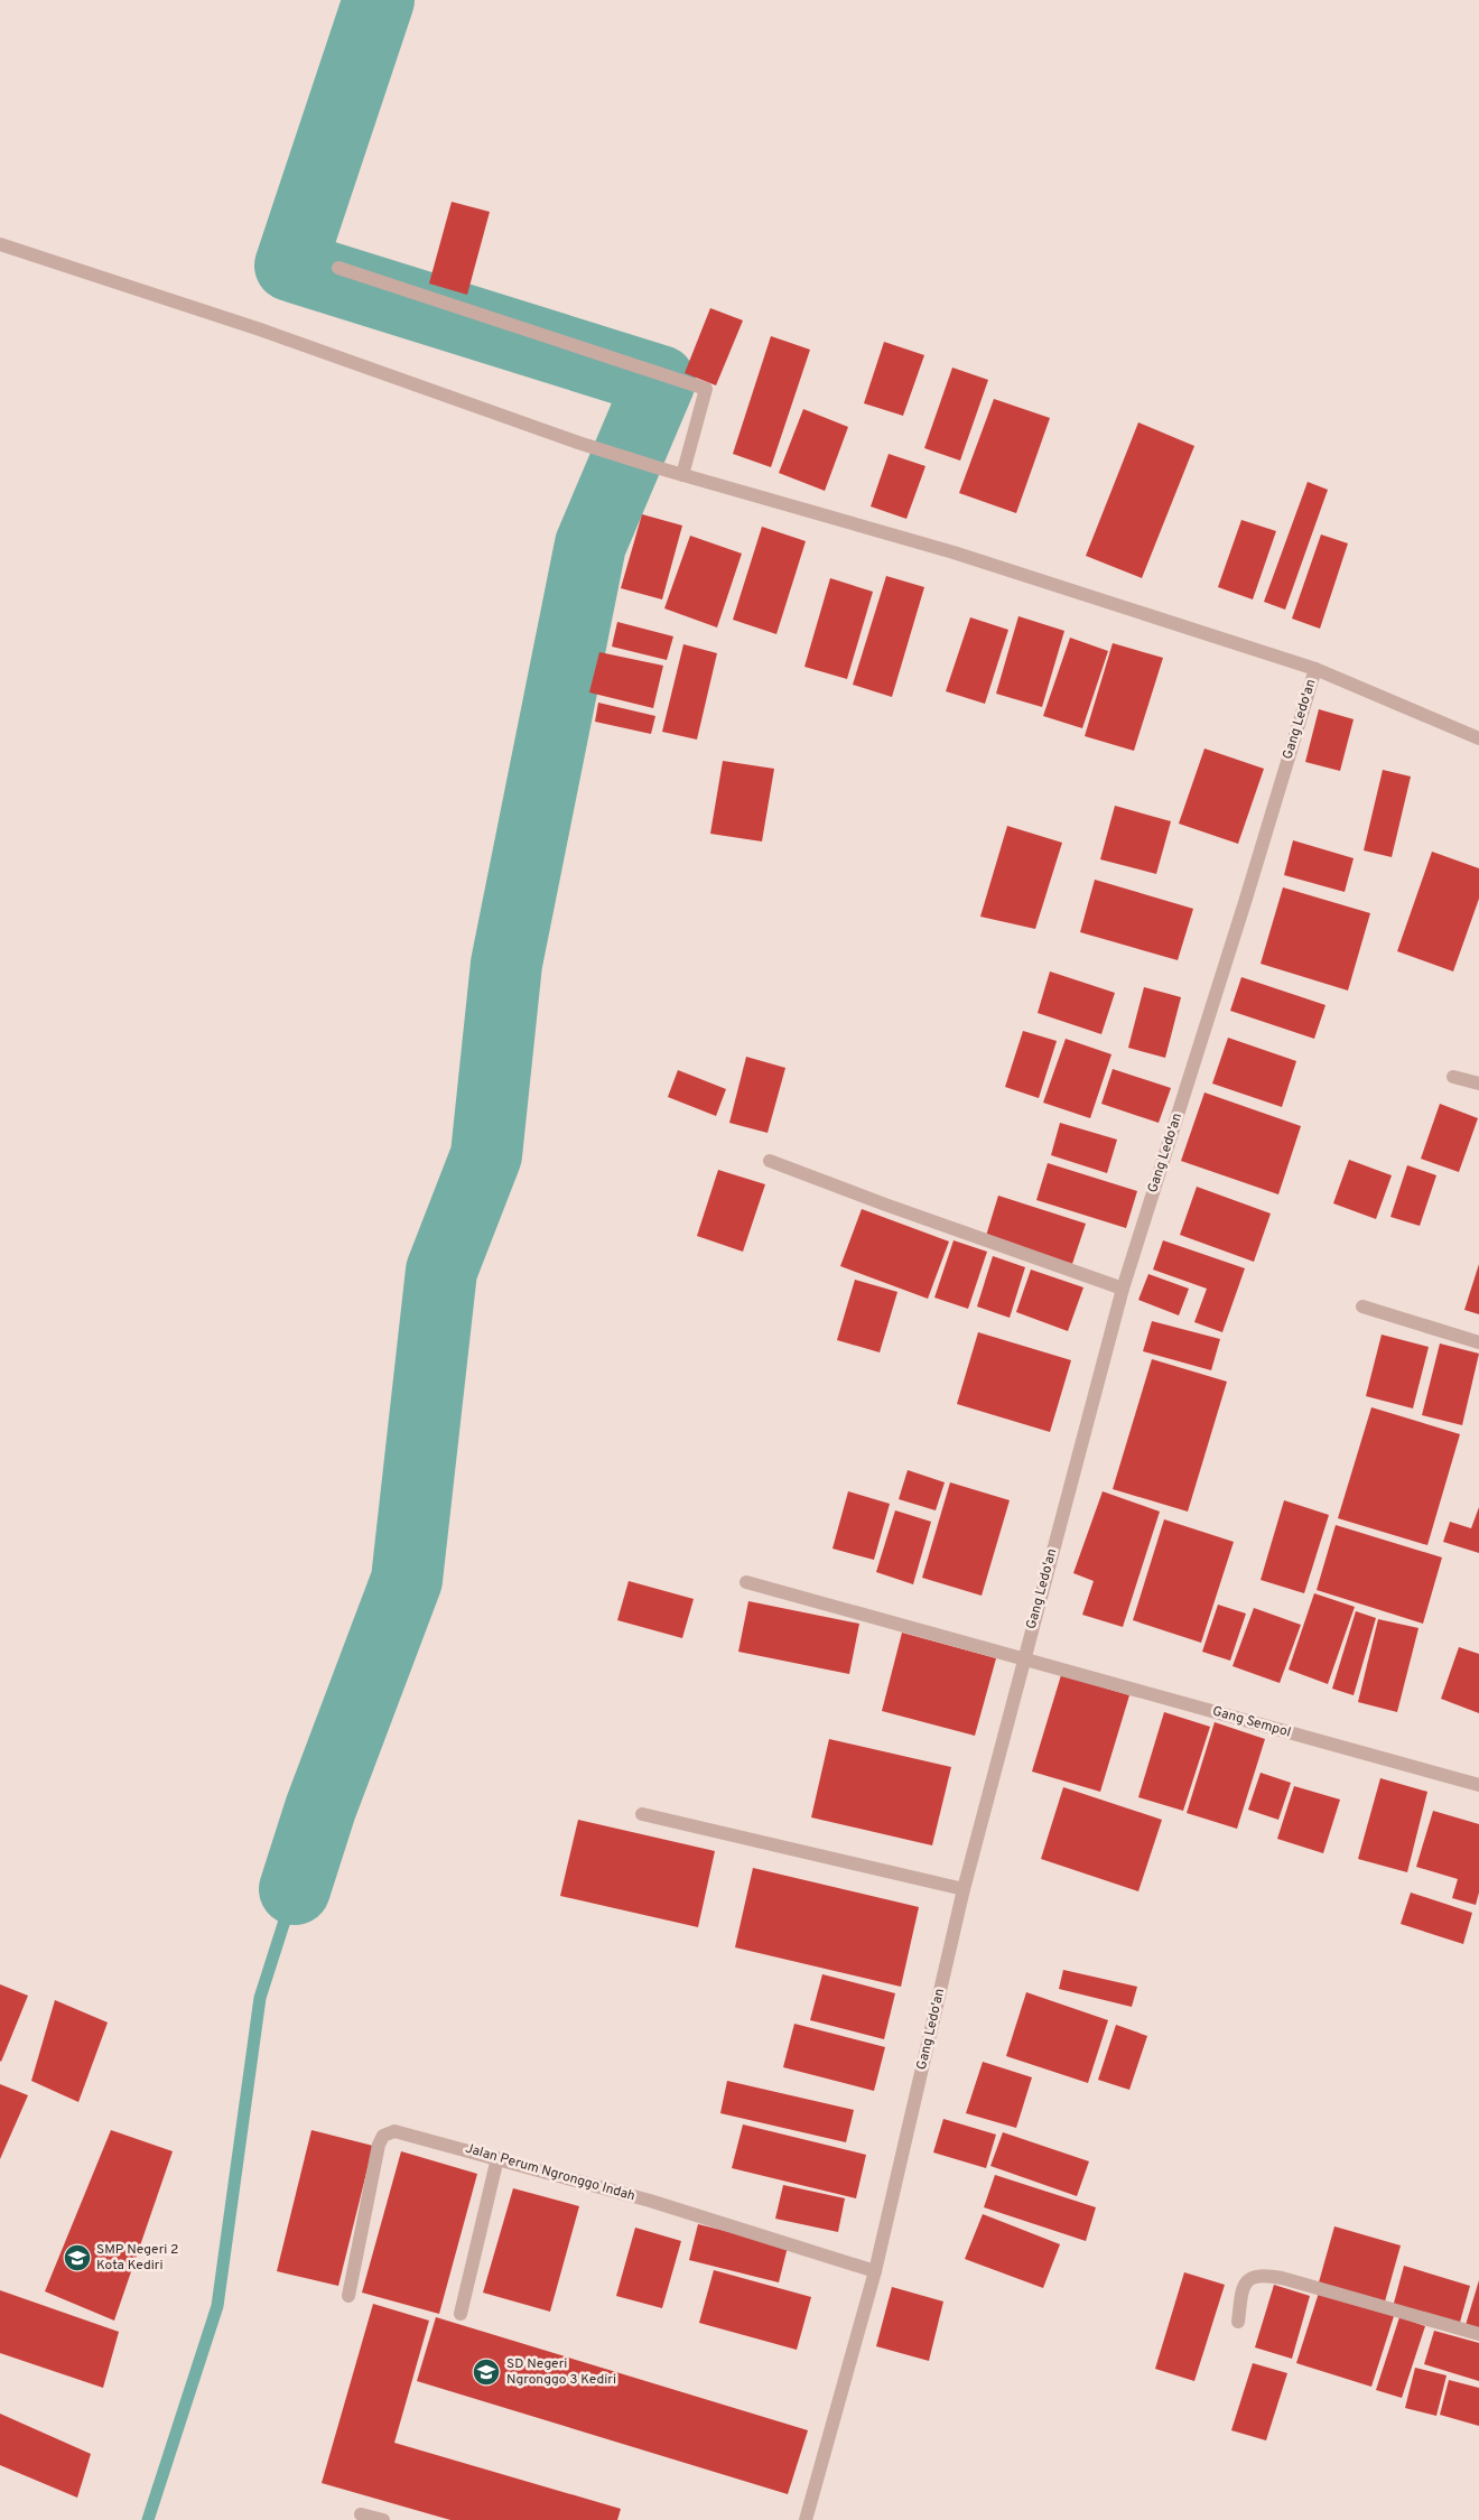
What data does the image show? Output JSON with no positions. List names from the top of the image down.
{
  "streets": {
    "street": ["Gang Ledo'an", "Gang Sempol", "Jalan Perum Ngronggo Indah"]
  },
  "crossings": [
    ["Gang Ledo'an", "Gang Sempol"],
    ["Gang Ledo'an", "Jalan Perum Ngronggo Indah"]
  ],
  "places": {
    "school or university": ["SMP Negeri 2 Kota Kediri", "SD Negeri Ngronggo 3 Kediri"]
  }
}
